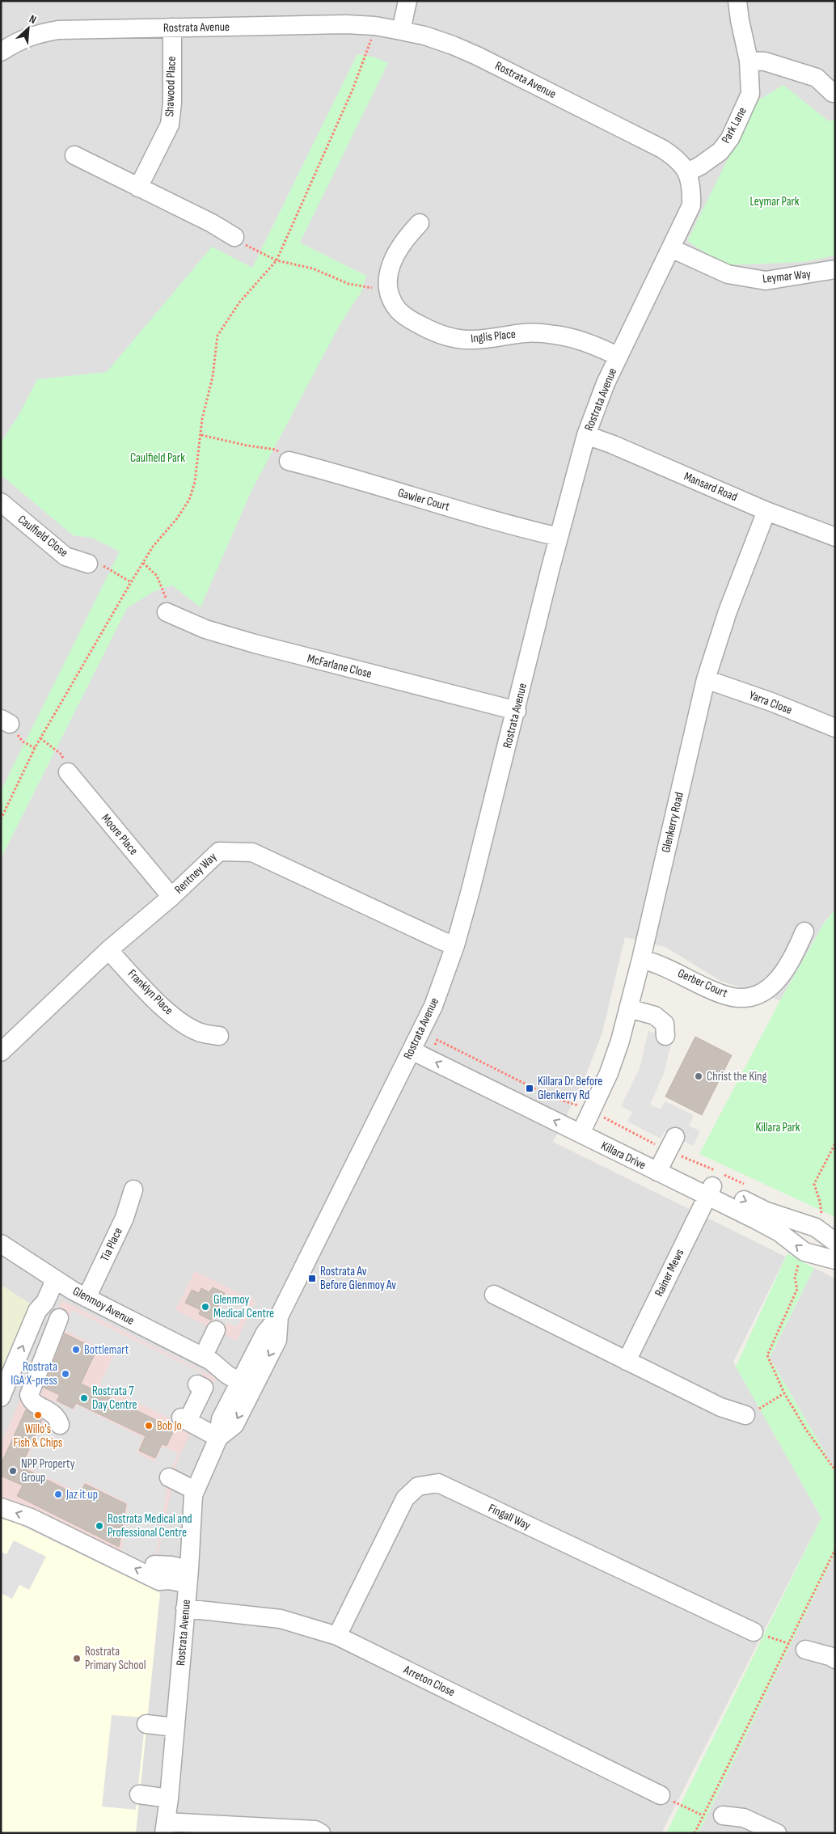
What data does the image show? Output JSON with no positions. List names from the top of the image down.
{
  "streets": {
    "street": [
      "Rostrata Avenue",
      "Shawood Place",
      "Park Lane",
      "Leymar Way",
      "Inglis Place",
      "Mansard Road",
      "Gawler Court",
      "Caulfield Close",
      "McFarlane Close",
      "Yarra Close",
      "Glenkerry Road",
      "Moore Place",
      "Rentney Way",
      "Gerber Court",
      "Franklyn Place",
      "Killara Drive",
      "Tia Place",
      "Rainer Mews",
      "Glenmoy Avenue",
      "Fingall Way",
      "Arreton Close"
    ]
  },
  "crossings": [
    ["Rostrata Avenue", "Shawood Place"],
    ["Rostrata Avenue", "Park Lane"],
    ["Rostrata Avenue", "Leymar Way"],
    ["Rostrata Avenue", "Inglis Place"],
    ["Rostrata Avenue", "Mansard Road"],
    ["Rostrata Avenue", "Gawler Court"],
    ["Rostrata Avenue", "McFarlane Close"],
    ["Rostrata Avenue", "Rentney Way"],
    ["Rostrata Avenue", "Killara Drive"],
    ["Rostrata Avenue", "Glenmoy Avenue"],
    ["Rostrata Avenue", "Arreton Close"],
    ["Mansard Road", "Glenkerry Road"],
    ["Yarra Close", "Glenkerry Road"],
    ["Glenkerry Road", "Gerber Court"],
    ["Glenkerry Road", "Killara Drive"],
    ["Moore Place", "Rentney Way"],
    ["Rentney Way", "Franklyn Place"],
    ["Killara Drive", "Rainer Mews"],
    ["Tia Place", "Glenmoy Avenue"],
    ["Fingall Way", "Arreton Close"]
  ],
  "parks": ["Leymar Park", "Caulfield Park", "Killara Park"],
  "places": {
    "other": [
      "Christ the King",
      "Glenmoy Medical Centre",
      "Bottlemart",
      "Rostrata IGA X-press",
      "Rostrata 7 Day Centre",
      "Willo's Fish & Chips",
      "Bob Jo",
      "NPP Property Group",
      "Jaz it up",
      "Rostrata Medical and Professional Centre",
      "Rostrata Primary School"
    ],
    "transit": ["Killara Dr Before Glenkerry Rd", "Rostrata Av Before Glenmoy Av"]
  },
  "north": "top right"
}
